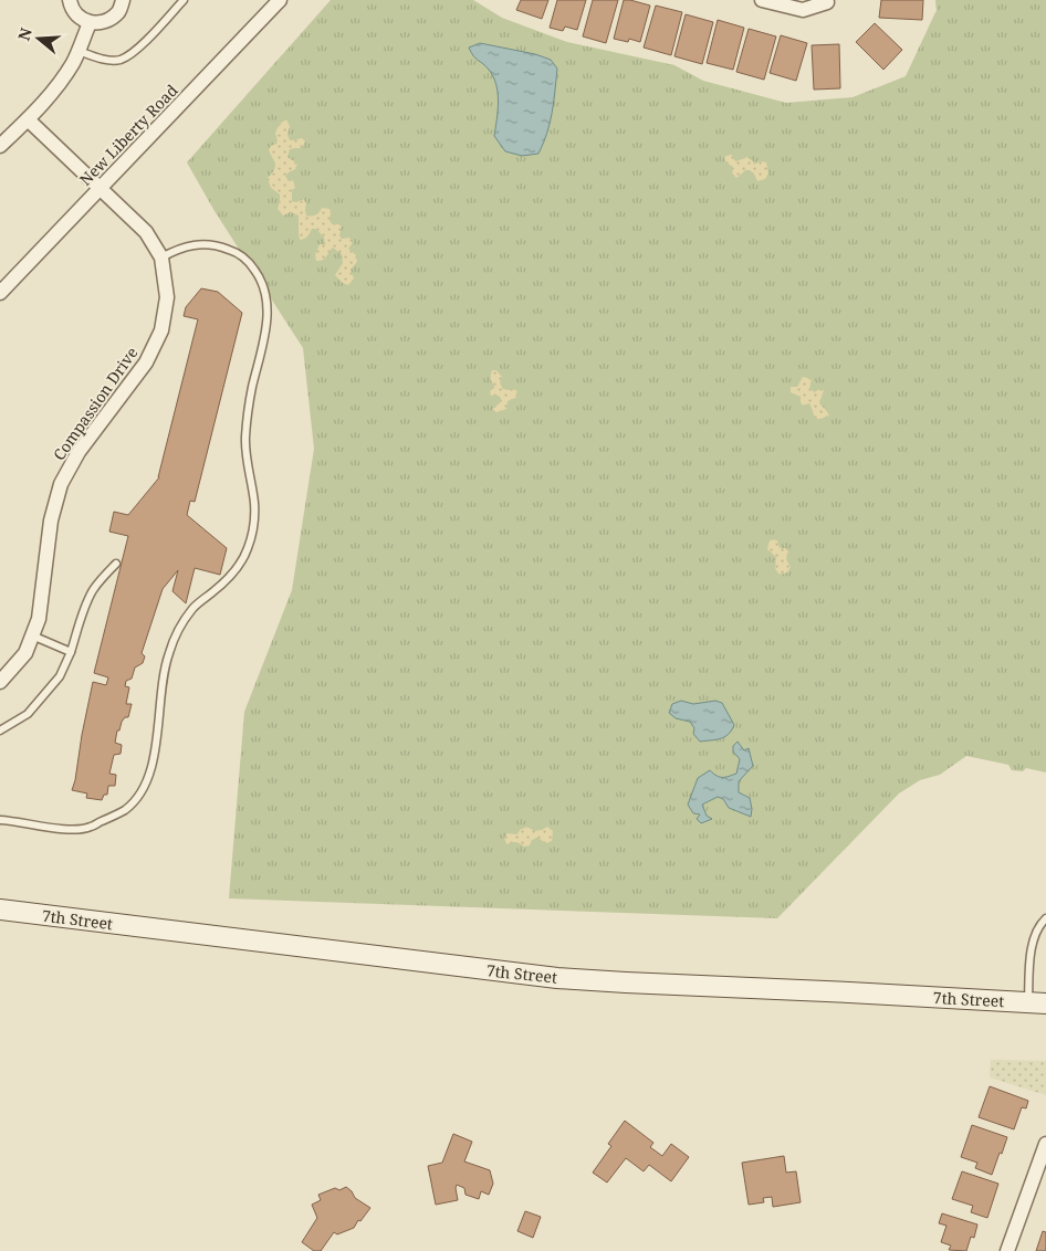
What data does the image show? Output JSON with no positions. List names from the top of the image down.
{
  "streets": {
    "street": ["New Liberty Road", "Compassion Drive", "7th Street"]
  },
  "crossings": [
    ["New Liberty Road", "Compassion Drive"]
  ],
  "north": "left"
}
